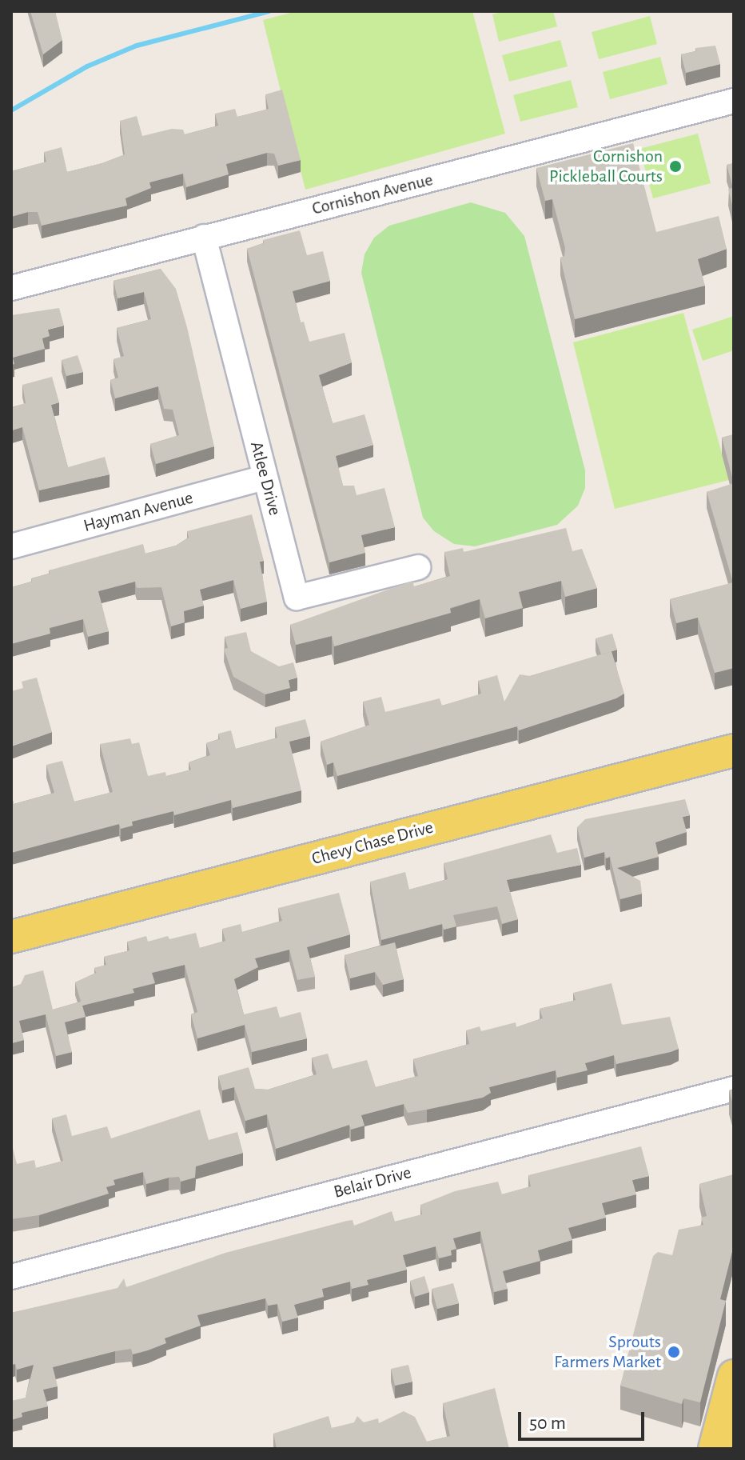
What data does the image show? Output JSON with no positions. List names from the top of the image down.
{
  "streets": {
    "main road": ["Chevy Chase Drive"],
    "street": [
      "Cornishon Avenue",
      "Atlee Drive",
      "Hayman Avenue",
      "Belair Drive"
    ]
  },
  "crossings": [
    ["Cornishon Avenue", "Atlee Drive"],
    ["Atlee Drive", "Hayman Avenue"]
  ],
  "places": ["Cornishon Pickleball Courts", "Sprouts Farmers Market"],
  "scale_bar": "50 m"
}
